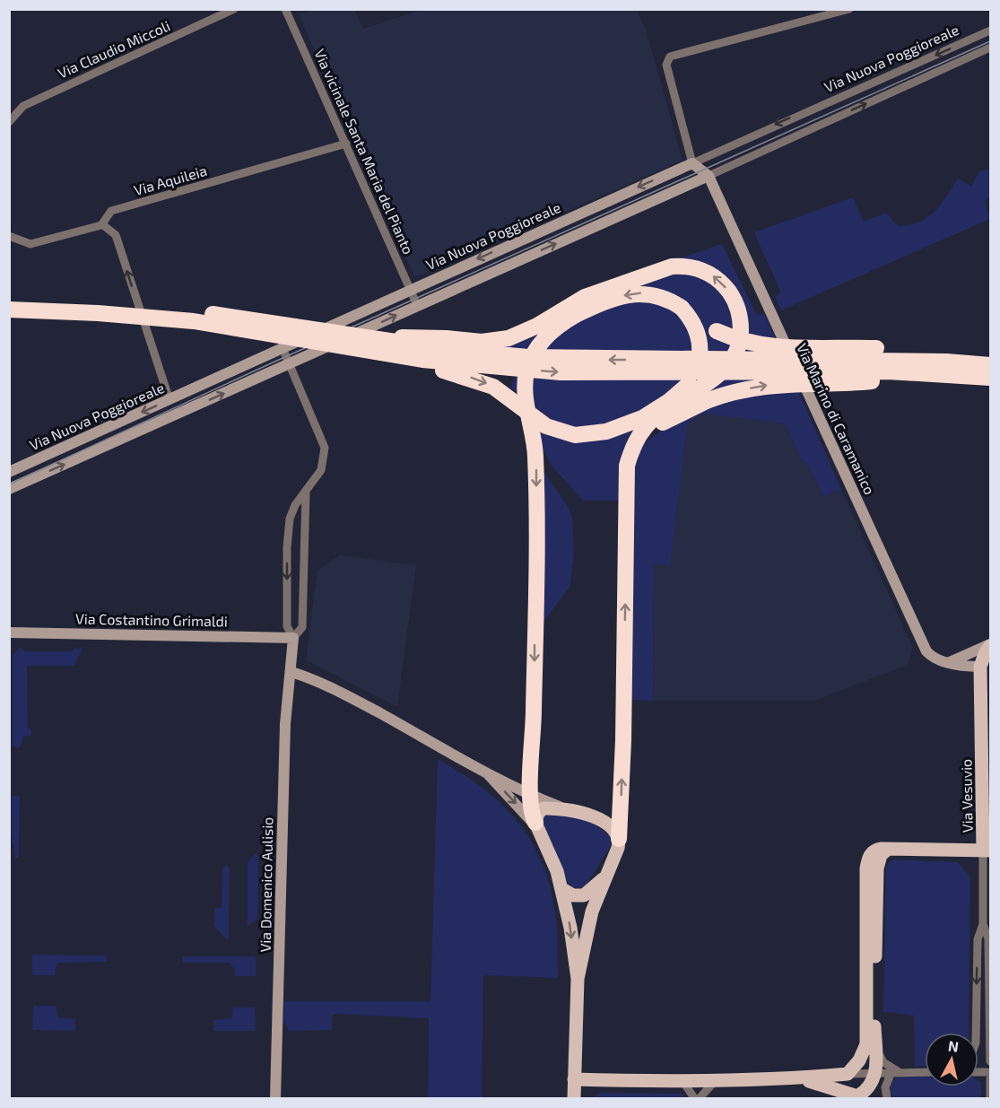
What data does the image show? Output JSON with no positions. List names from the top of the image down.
{
  "streets": {
    "main road": [
      "Via Nuova Poggioreale",
      "Via Marino di Caramanico",
      "Via Costantino Grimaldi",
      "Via Vesuvio",
      "Via Domenico Aulisio"
    ],
    "street": ["Via Claudio Miccoli", "Via vicinale Santa Maria del Pianto", "Via Aquileia"]
  },
  "crossings": [
    ["Via Nuova Poggioreale", "Via vicinale Santa Maria del Pianto"],
    ["Via Nuova Poggioreale", "Via Marino di Caramanico"],
    ["Via vicinale Santa Maria del Pianto", "Via Aquileia"],
    ["Via Costantino Grimaldi", "Via Domenico Aulisio"]
  ],
  "north": "top"
}
